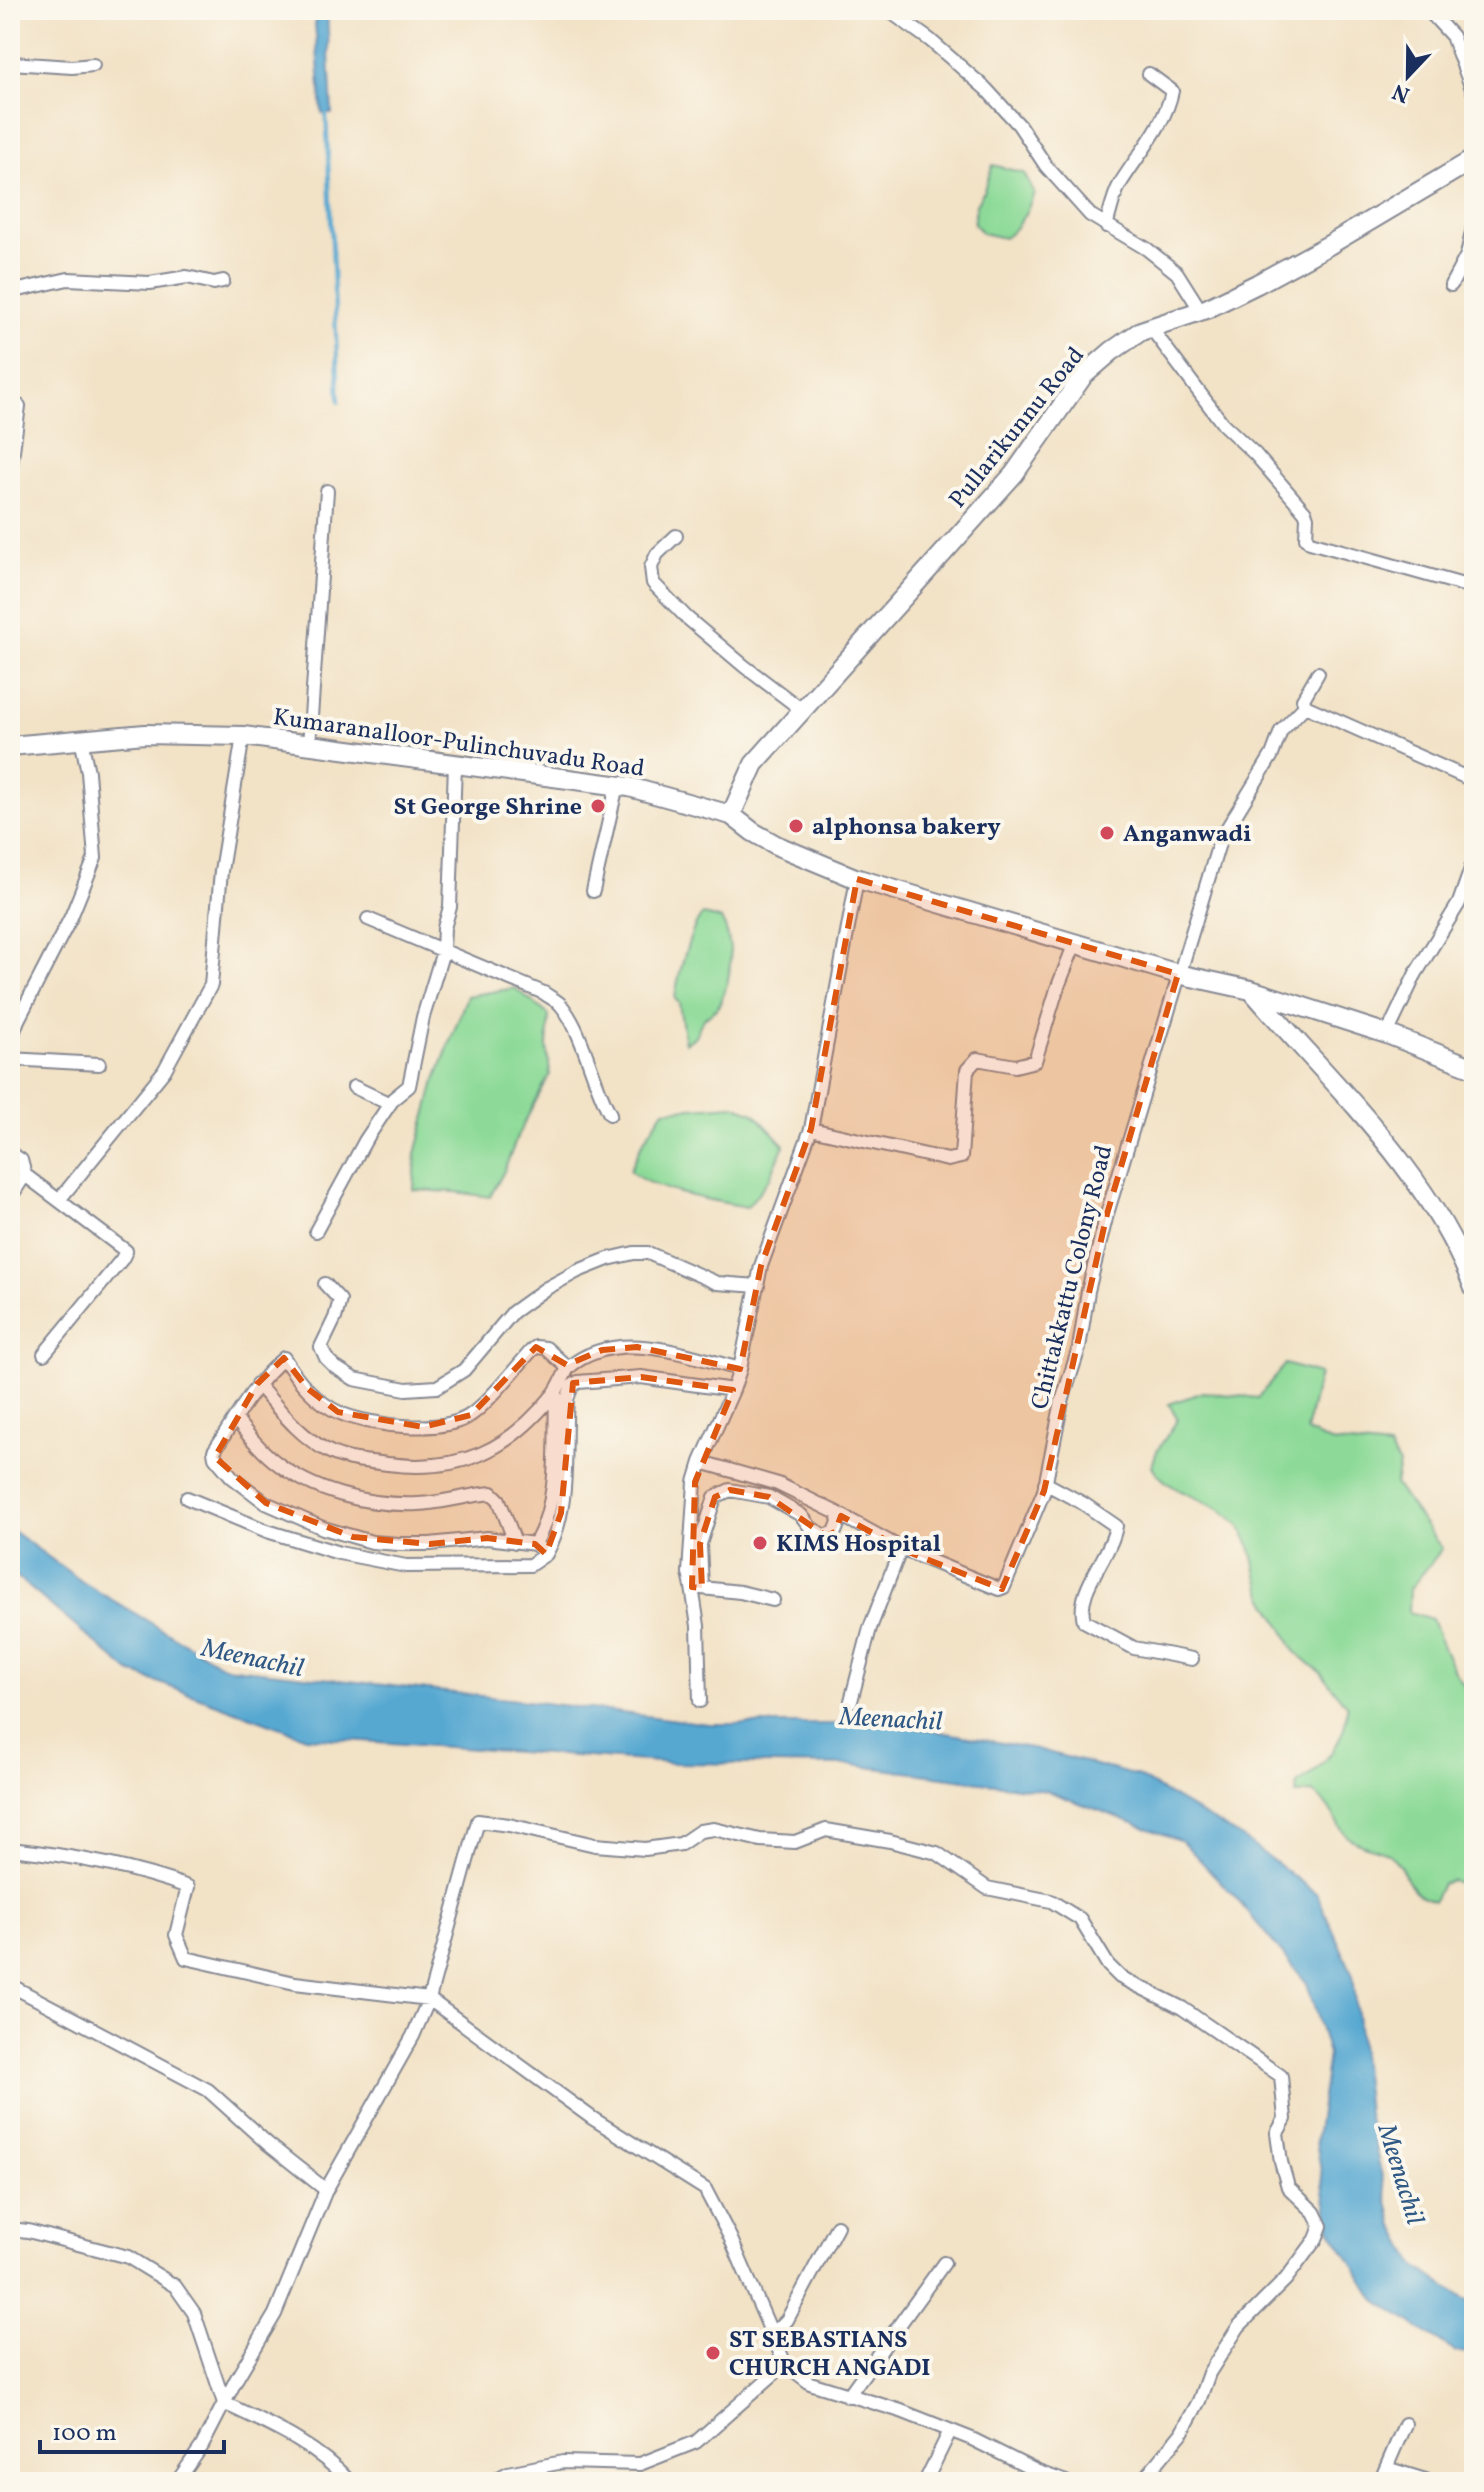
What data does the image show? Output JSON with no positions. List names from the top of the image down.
{
  "streets": {
    "main road": ["Pullarikunnu Road", "Kumaranalloor-Pulinchuvadu Road"],
    "street": ["Chittakkattu Colony Road"]
  },
  "crossings": [
    ["Pullarikunnu Road", "Kumaranalloor-Pulinchuvadu Road"],
    ["Kumaranalloor-Pulinchuvadu Road", "Chittakkattu Colony Road"]
  ],
  "water": ["Meenachil"],
  "places": [
    "St George Shrine",
    "alphonsa bakery",
    "Anganwadi",
    "KIMS Hospital",
    "ST SEBASTIANS CHURCH ANGADI"
  ],
  "scale_bar": "100 m",
  "north": "bottom"
}
